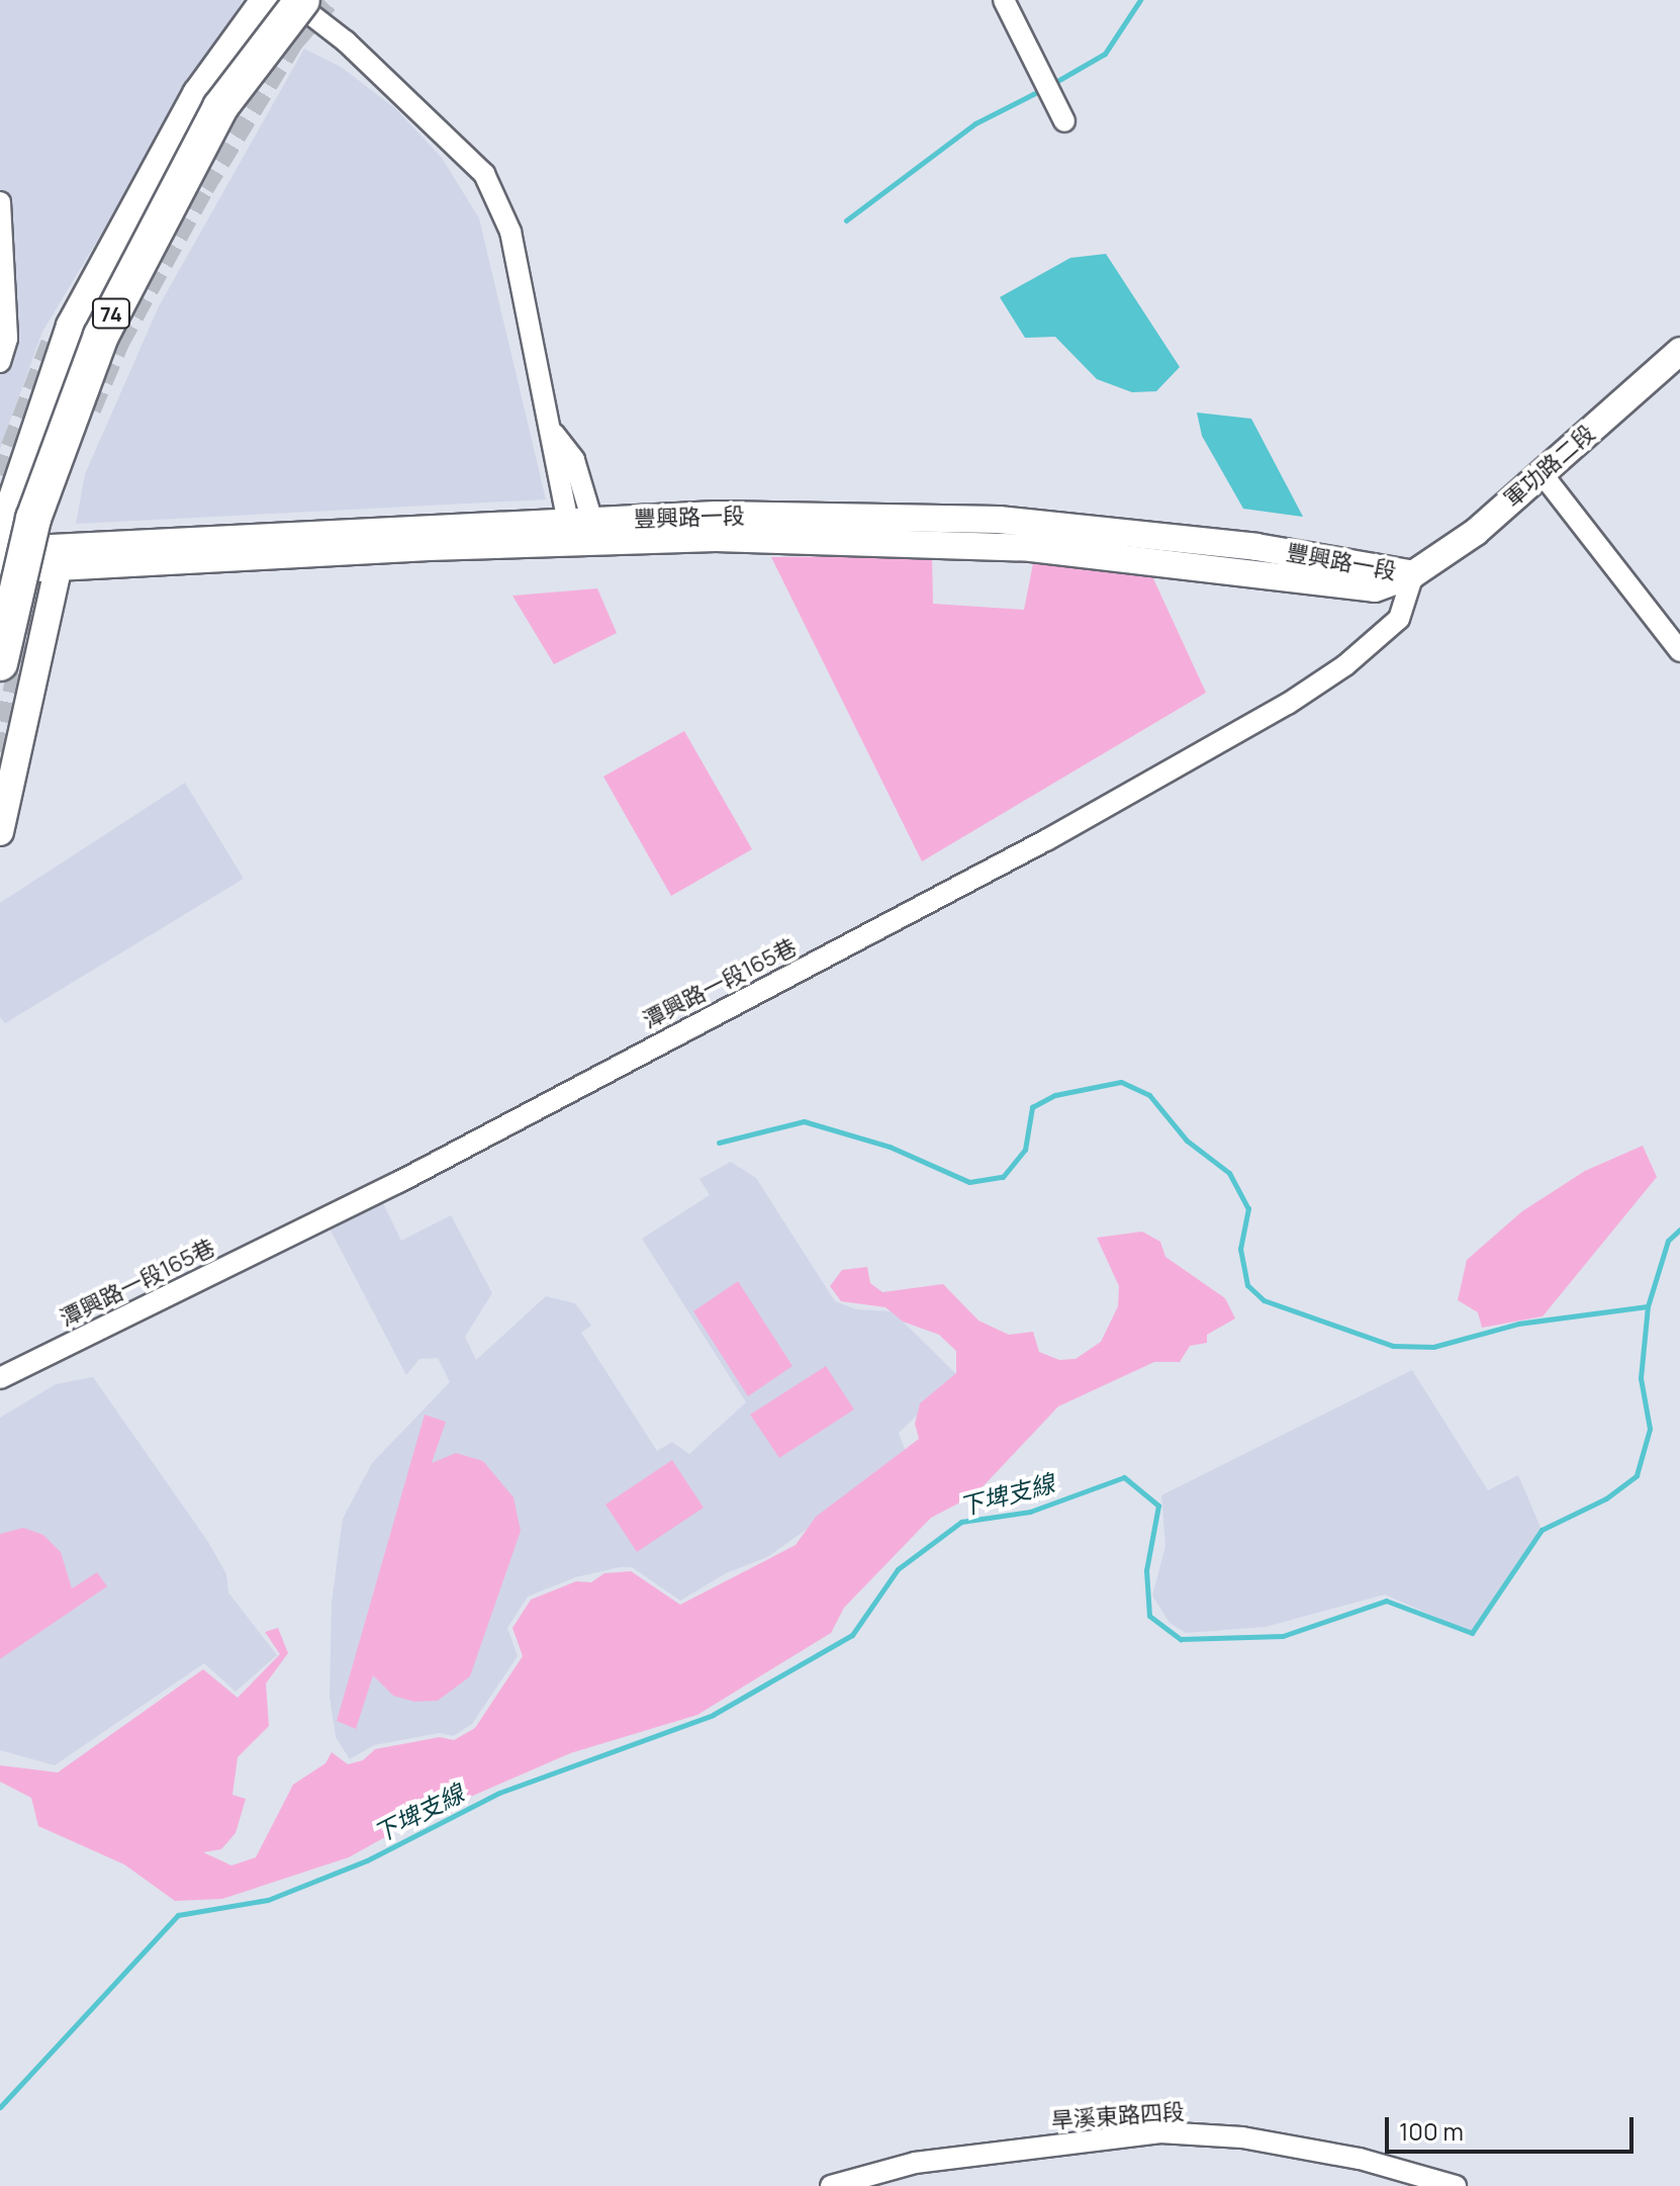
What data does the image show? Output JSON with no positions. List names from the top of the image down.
{
  "streets": {
    "highway": ["74"],
    "street": [
      "軍功路二段",
      "豐興路一段",
      "潭興路一段165巷",
      "旱溪東路四段"
    ]
  },
  "crossings": [
    ["74", "豐興路一段"],
    ["軍功路二段", "豐興路一段"],
    ["軍功路二段", "潭興路一段165巷"],
    ["豐興路一段", "潭興路一段165巷"]
  ],
  "water": ["下埤支線"],
  "scale_bar": "100 m"
}
